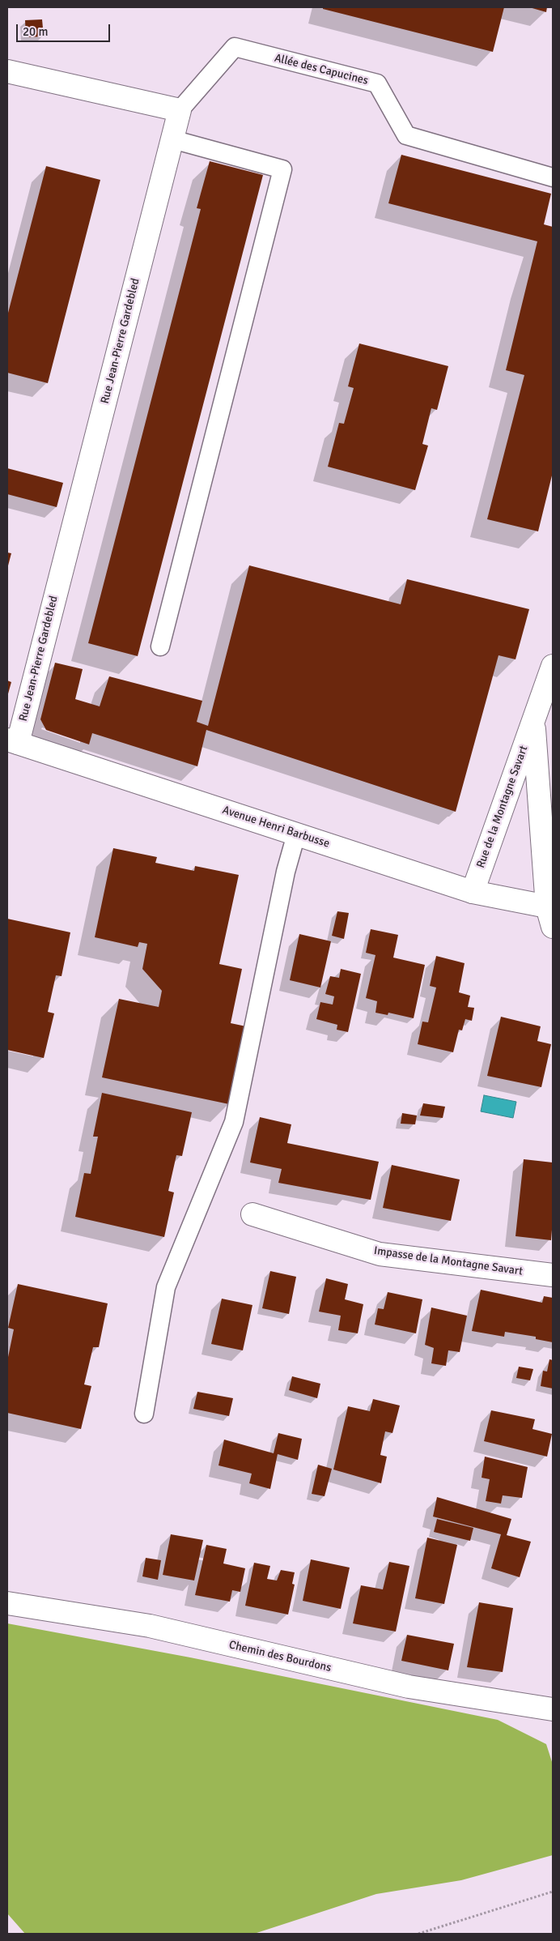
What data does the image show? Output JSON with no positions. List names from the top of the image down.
{
  "streets": {
    "street": [
      "Rue Jean-Pierre Gardebled",
      "Rue de la Montagne Savart",
      "Avenue Henri Barbusse",
      "Impasse de la Montagne Savart",
      "Chemin des Bourdons"
    ],
    "lane": ["Allée des Capucines"]
  },
  "crossings": [
    ["Allée des Capucines", "Rue Jean-Pierre Gardebled"],
    ["Rue Jean-Pierre Gardebled", "Avenue Henri Barbusse"],
    ["Rue de la Montagne Savart", "Avenue Henri Barbusse"]
  ],
  "scale_bar": "20 m"
}
